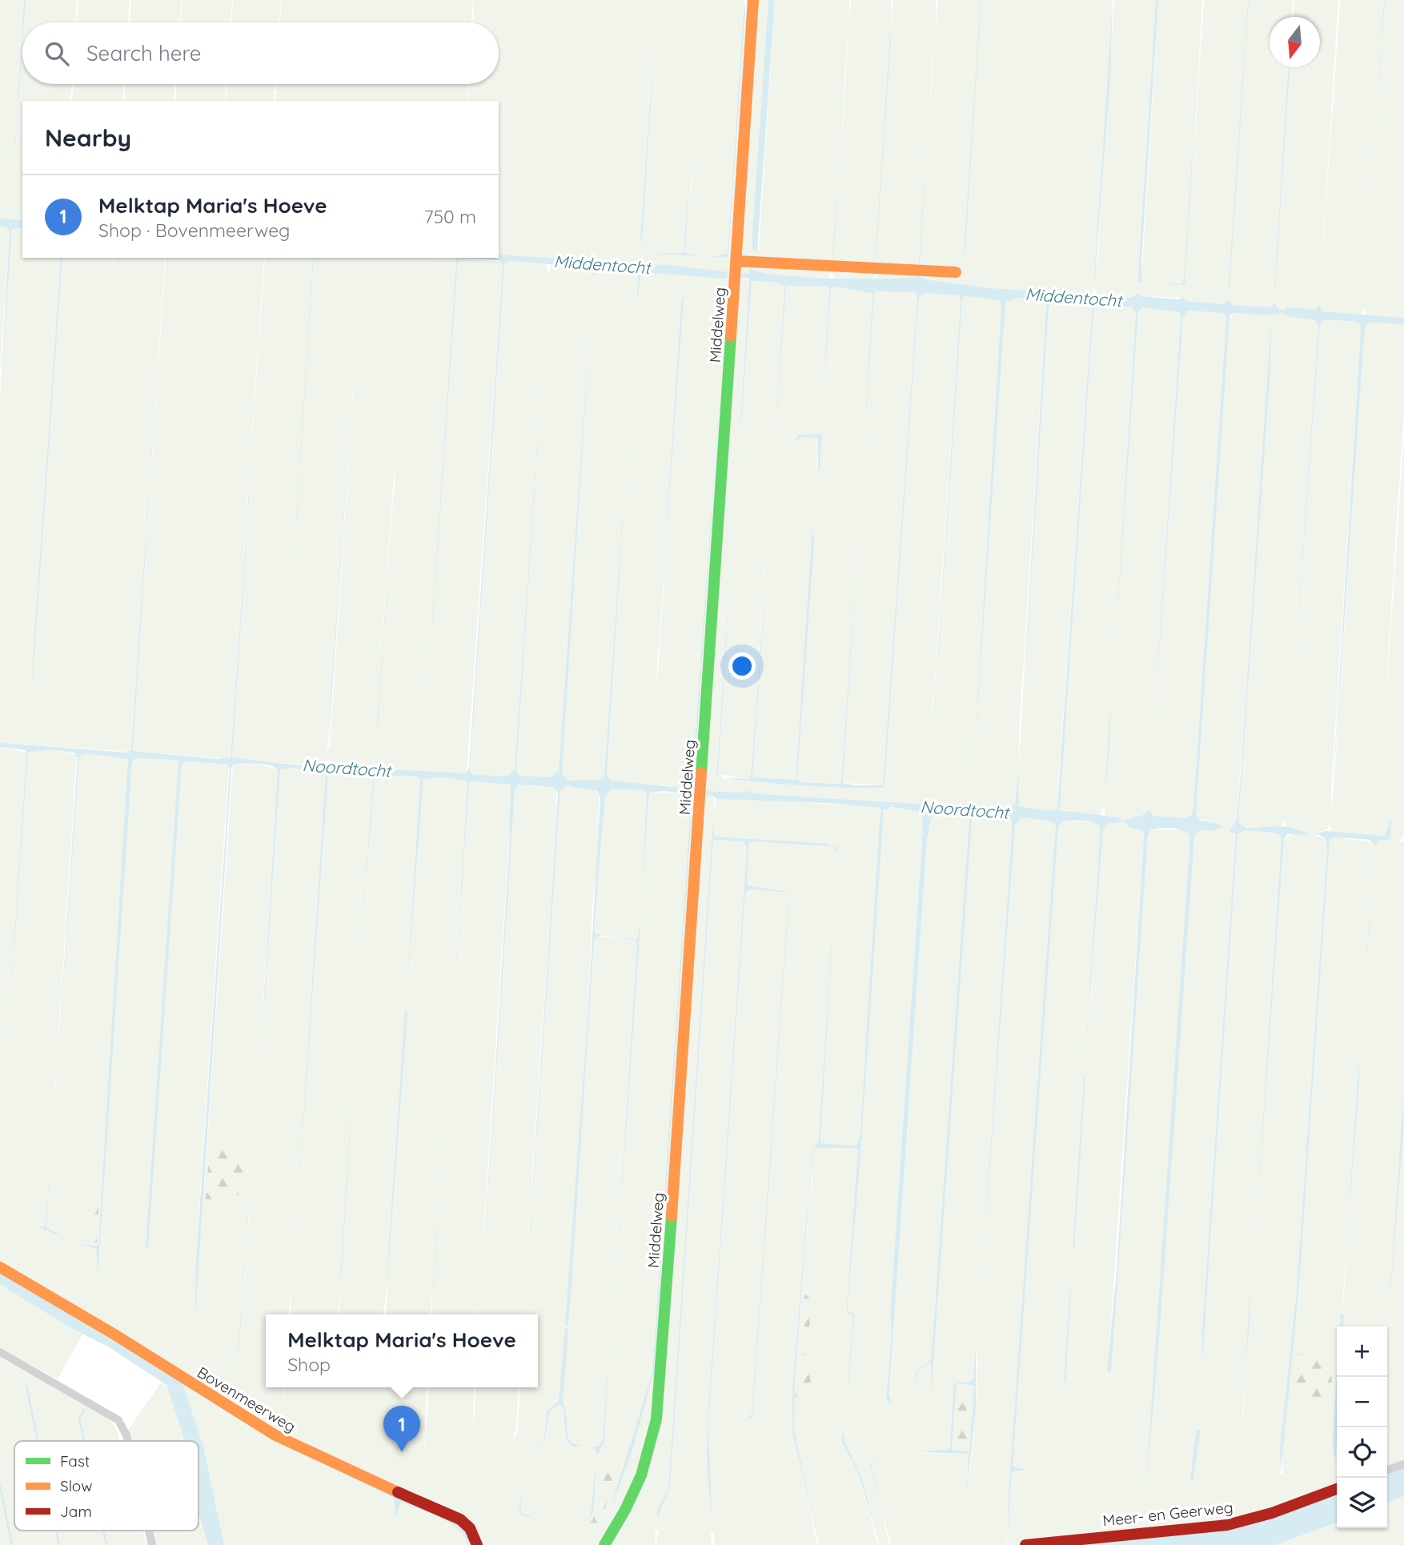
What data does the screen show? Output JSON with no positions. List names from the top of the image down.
{
  "streets": {
    "main road": ["Middelweg", "Bovenmeerweg", "Meer- en Geerweg"]
  },
  "water": ["Middentocht", "Noordtocht"],
  "legend": ["Fast", "Slow", "Jam"],
  "north": "bottom",
  "page": {
    "search": "Search here",
    "heading": "Nearby",
    "list": [
      {
        "mark": "1",
        "name": "Melktap Maria's Hoeve",
        "note": "Shop · Bovenmeerweg",
        "value": "750 m"
      }
    ],
    "popup": ["Melktap Maria's Hoeve", "Shop"],
    "map_buttons": ["+", "−"],
    "pins": "1"
  }
}
